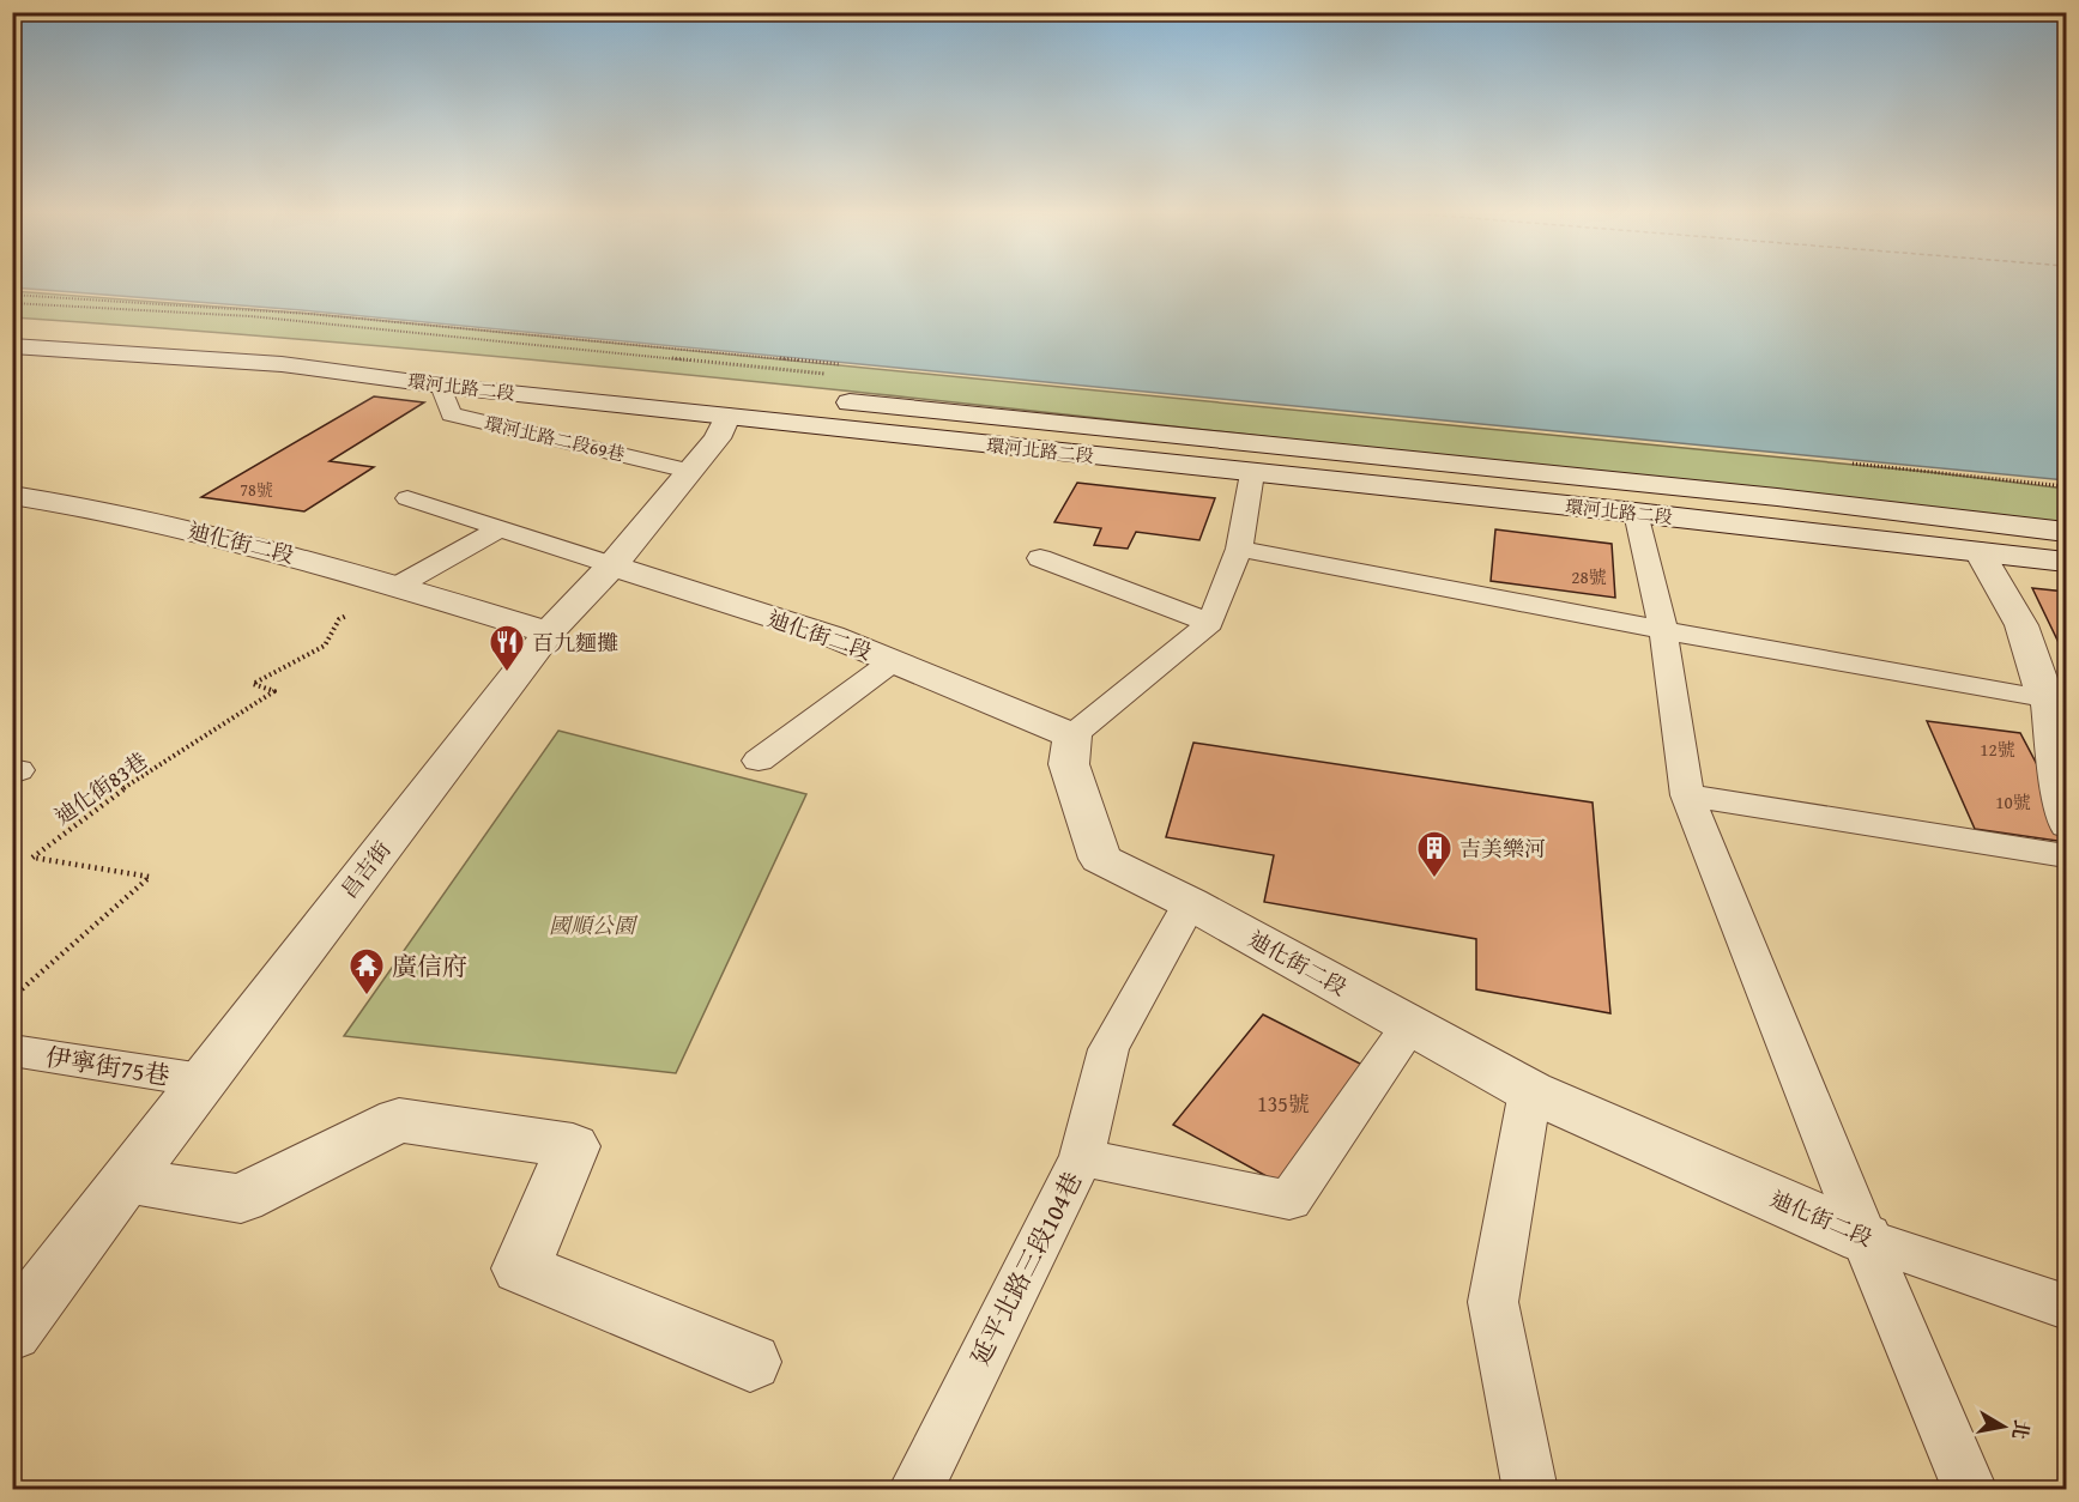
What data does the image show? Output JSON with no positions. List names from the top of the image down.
{
  "streets": {
    "main road": ["環河北路二段", "迪化街二段", "昌吉街"],
    "lane": ["環河北路二段69巷", "伊寧街75巷", "延平北路三段104巷"],
    "path": ["迪化街83巷"]
  },
  "crossings": [
    ["環河北路二段", "環河北路二段69巷"],
    ["環河北路二段", "昌吉街"],
    ["環河北路二段69巷", "昌吉街"],
    ["迪化街二段", "迪化街83巷"],
    ["迪化街二段", "昌吉街"],
    ["迪化街二段", "延平北路三段104巷"],
    ["昌吉街", "伊寧街75巷"]
  ],
  "parks": ["國順公園"],
  "places": {
    "restaurant": ["百九麵攤"],
    "building": ["吉美樂河"],
    "temple": ["廣信府"]
  },
  "house_numbers": [
    "78號",
    "28號",
    "12號",
    "10號",
    "135號"
  ],
  "north": "right"
}
